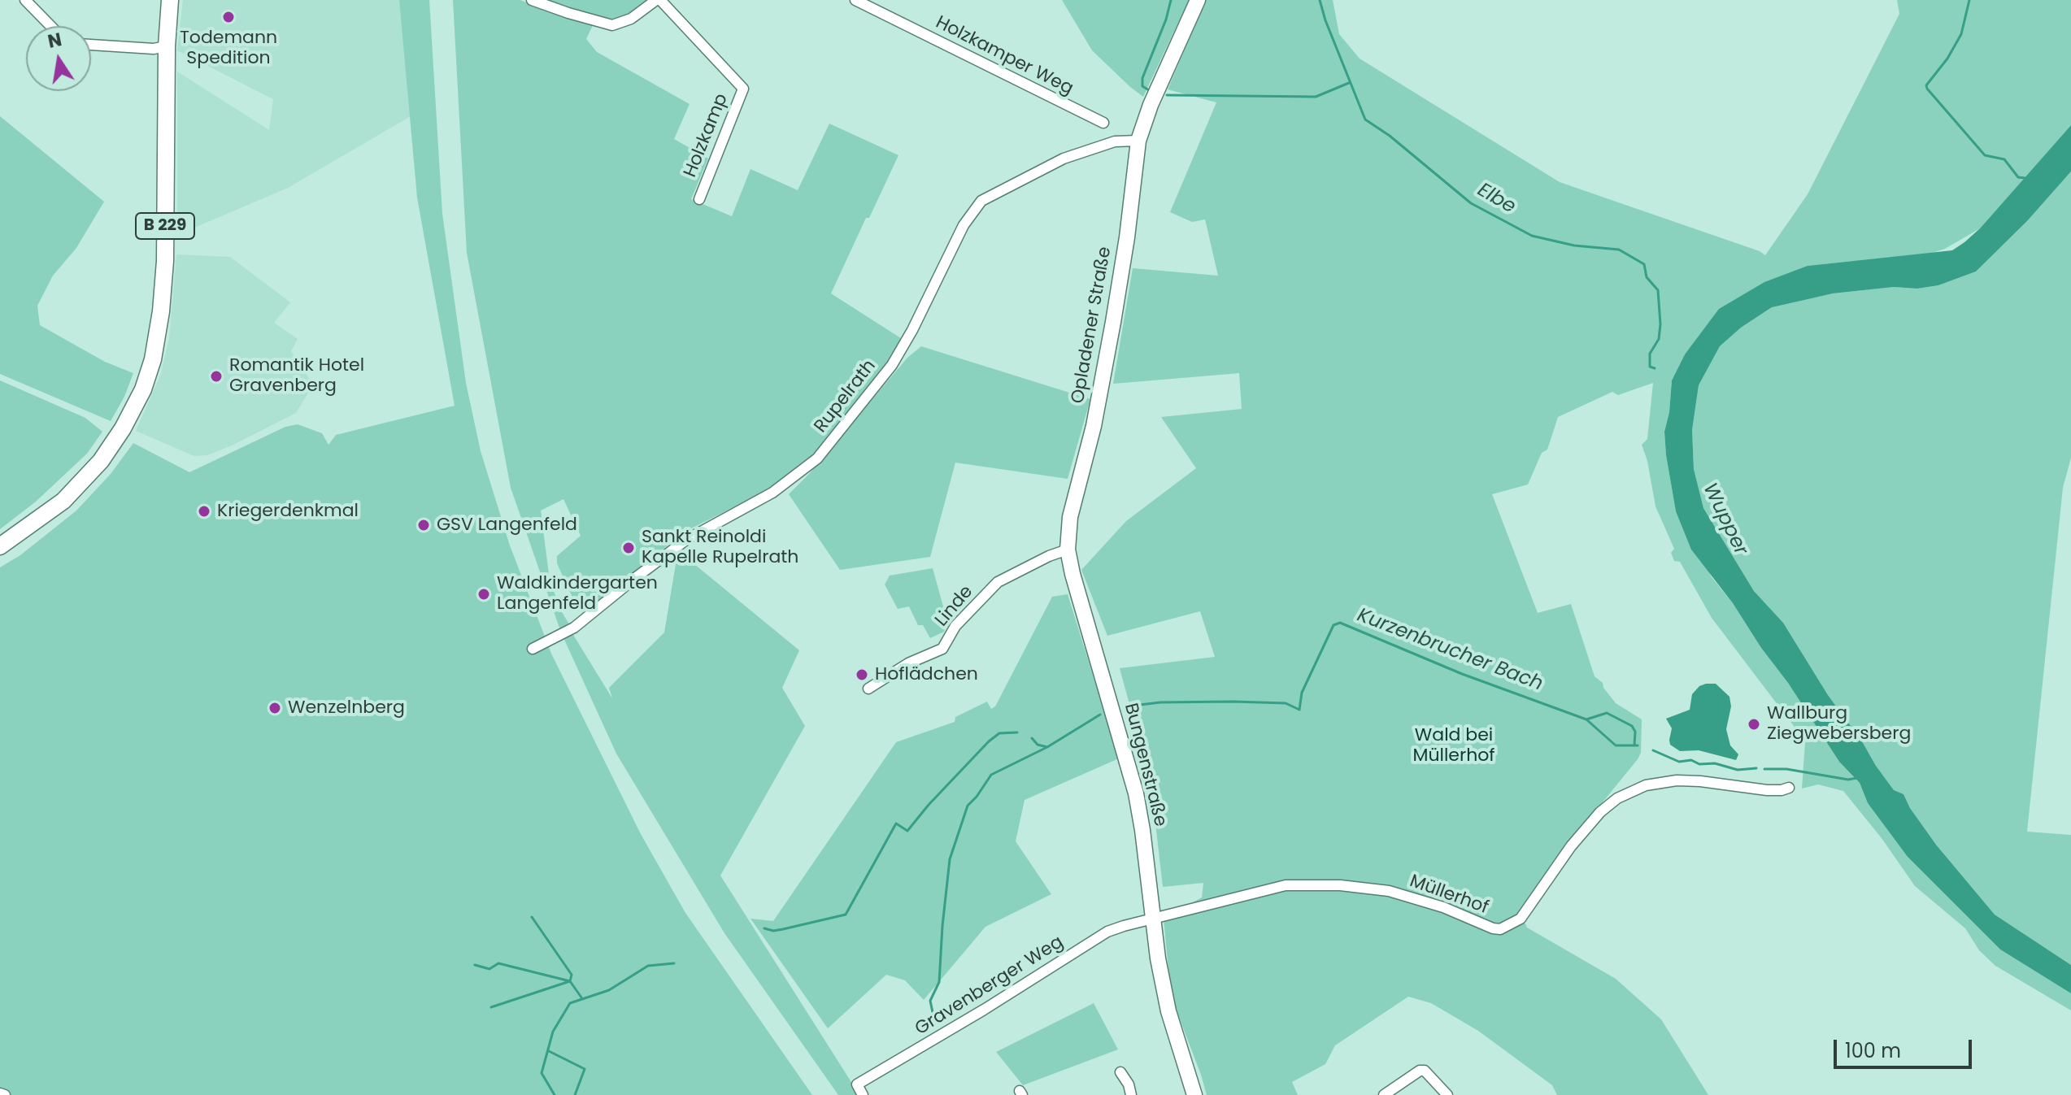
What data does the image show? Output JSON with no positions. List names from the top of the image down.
{
  "streets": {
    "main road": ["B 229", "Opladener Straße", "Bungenstraße"],
    "street": [
      "Holzkamper Weg",
      "Holzkamp",
      "Rupelrath",
      "Linde",
      "Müllerhof",
      "Gravenberger Weg"
    ]
  },
  "crossings": [
    ["Opladener Straße", "Rupelrath"],
    ["Opladener Straße", "Linde"],
    ["Opladener Straße", "Bungenstraße"],
    ["Bungenstraße", "Müllerhof"],
    ["Bungenstraße", "Gravenberger Weg"],
    ["Müllerhof", "Gravenberger Weg"]
  ],
  "water": ["Elbe", "Wupper", "Kurzenbrucher Bach"],
  "parks": ["Wald bei Müllerhof"],
  "places": [
    "Todemann Spedition",
    "Romantik Hotel Gravenberg",
    "Kriegerdenkmal",
    "GSV Langenfeld",
    "Sankt Reinoldi Kapelle Rupelrath",
    "Waldkindergarten Langenfeld",
    "Hoflädchen",
    "Wenzelnberg",
    "Wallburg Ziegwebersberg"
  ],
  "scale_bar": "100 m",
  "north": "top"
}
